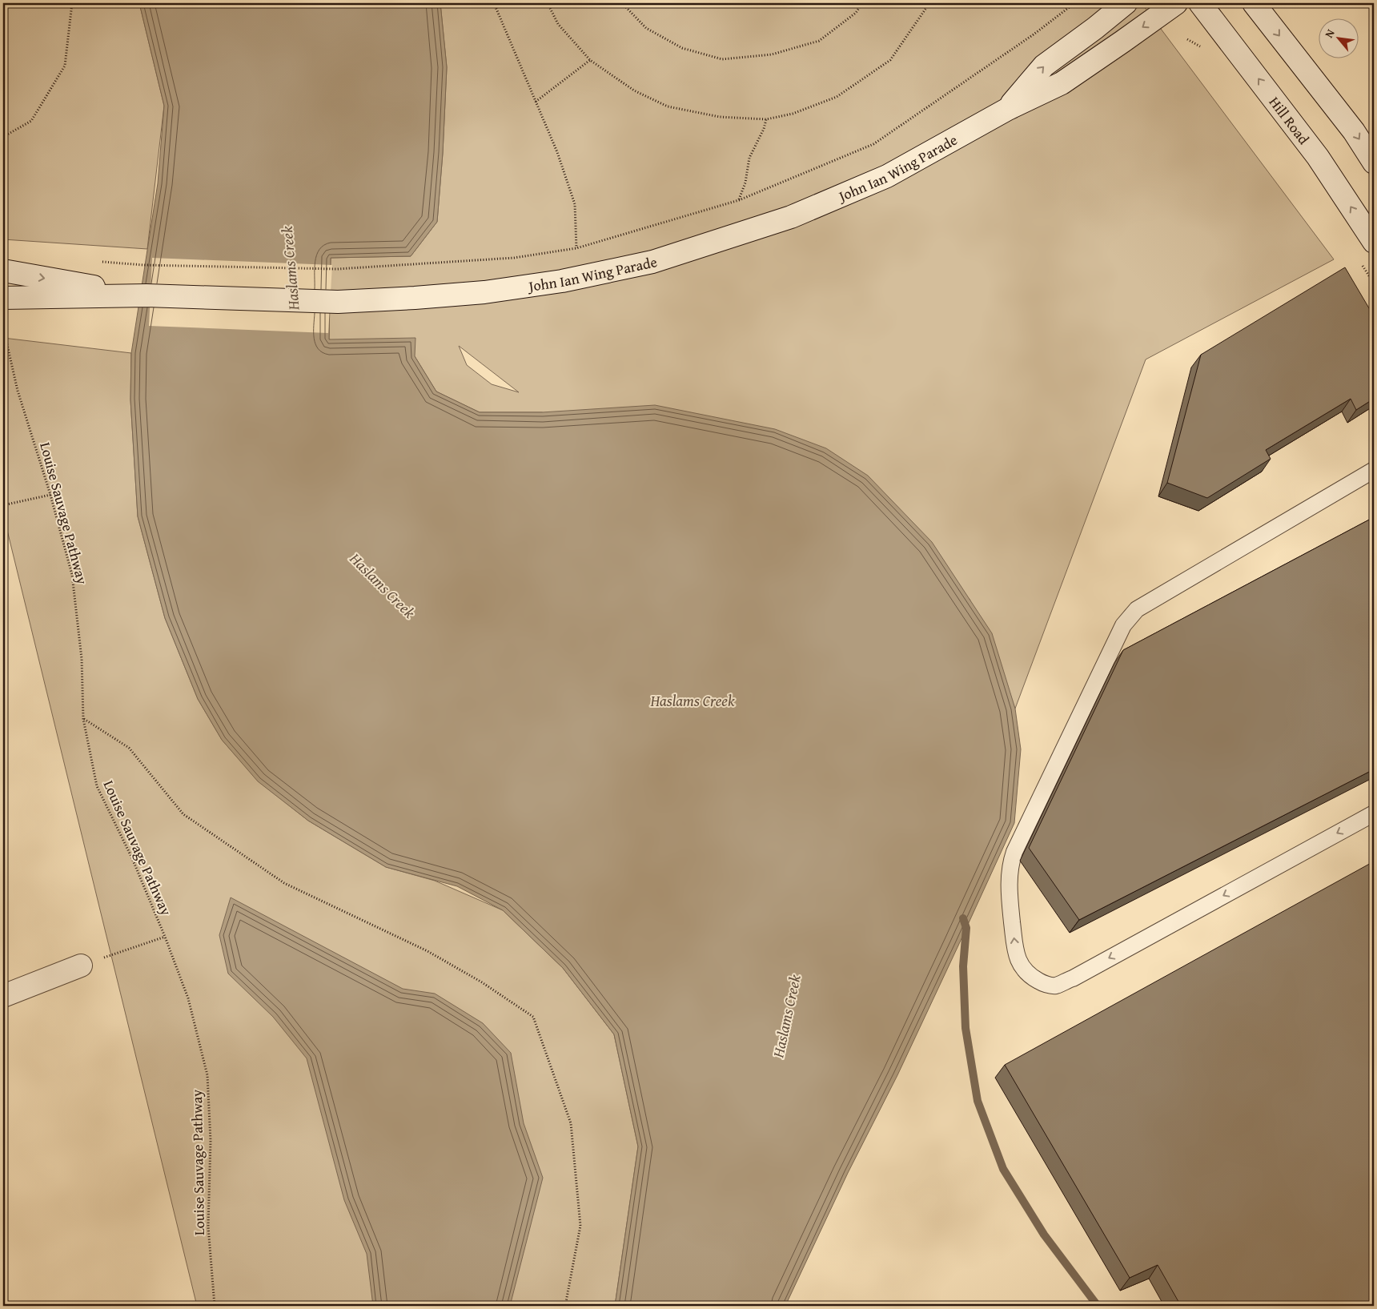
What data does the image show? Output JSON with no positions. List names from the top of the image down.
{
  "streets": {
    "street": ["Hill Road", "John Ian Wing Parade"],
    "path": ["Louise Sauvage Pathway"]
  },
  "water": ["Haslams Creek"],
  "north": "top left"
}
